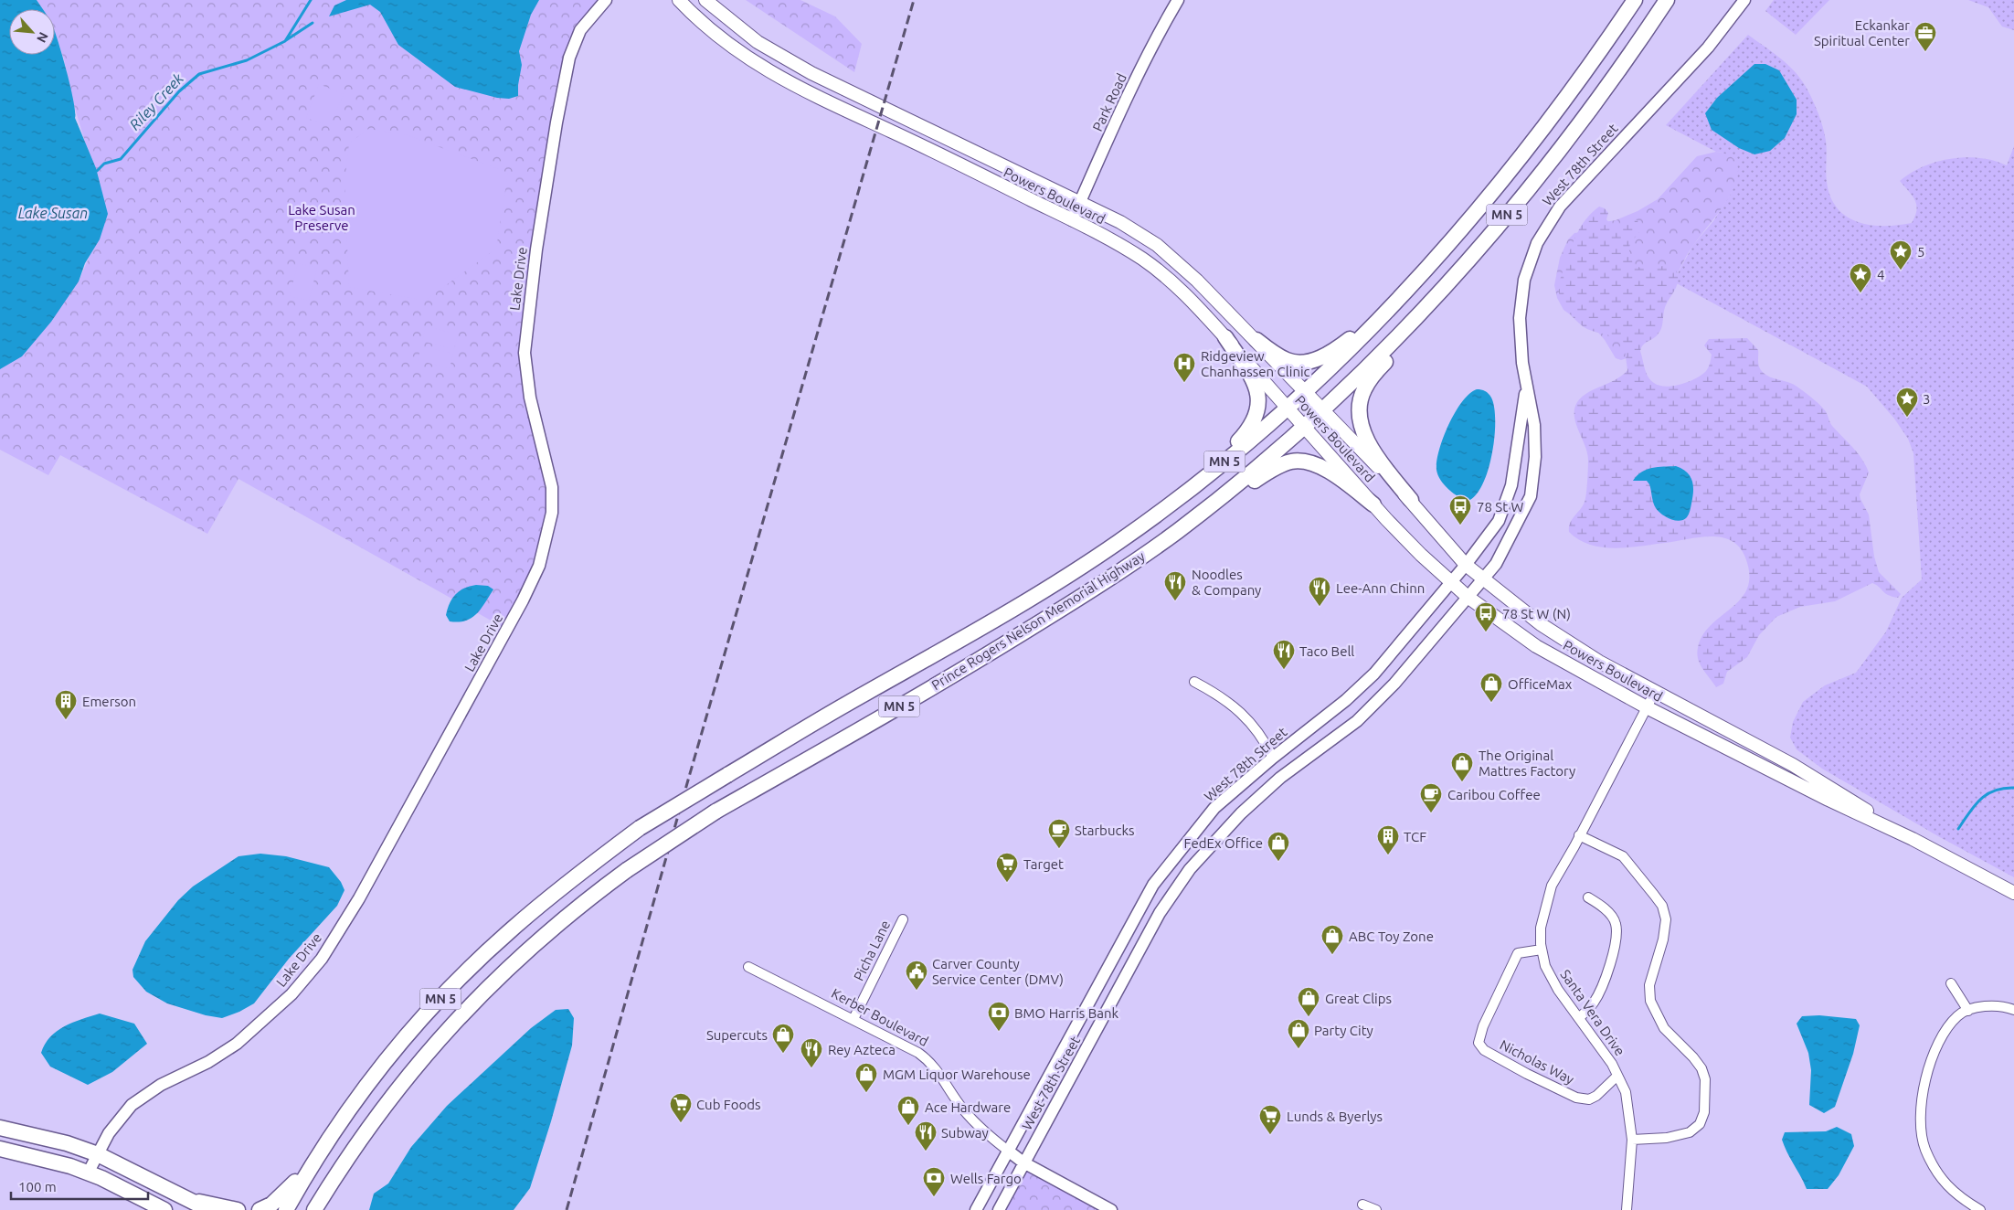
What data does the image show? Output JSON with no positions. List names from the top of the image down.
{
  "streets": {
    "main road": ["Powers Boulevard", "MN 5", "Prince Rogers Nelson Memorial Highway"],
    "street": [
      "Park Road",
      "West 78th Street",
      "Lake Drive",
      "Picha Lane",
      "Santa Vera Drive",
      "Kerber Boulevard",
      "Nicholas Way"
    ]
  },
  "crossings": [
    ["Park Road", "Powers Boulevard"],
    ["West 78th Street", "Powers Boulevard"],
    ["West 78th Street", "Kerber Boulevard"],
    ["Powers Boulevard", "Prince Rogers Nelson Memorial Highway"],
    ["Powers Boulevard", "Santa Vera Drive"],
    ["Picha Lane", "Kerber Boulevard"],
    ["Santa Vera Drive", "Nicholas Way"]
  ],
  "water": ["Riley Creek", "Lake Susan"],
  "parks": ["Lake Susan Preserve"],
  "places": {
    "office": ["Eckankar Spiritual Center"],
    "place": ["5", "4", "3"],
    "hospital": ["Ridgeview Chanhassen Clinic"],
    "bus stop": ["78 St W", "78 St W (N)"],
    "restaurant": [
      "Noodles & Company",
      "Lee-Ann Chinn",
      "Taco Bell",
      "Rey Azteca",
      "Subway"
    ],
    "shop": [
      "OfficeMax",
      "The Original Mattres Factory",
      "FedEx Office",
      "ABC Toy Zone",
      "Great Clips",
      "Party City",
      "Supercuts",
      "MGM Liquor Warehouse",
      "Ace Hardware"
    ],
    "building": ["Emerson", "TCF"],
    "cafe": ["Caribou Coffee", "Starbucks"],
    "supermarket": ["Target", "Cub Foods", "Lunds & Byerlys"],
    "public building": ["Carver County Service Center (DMV)"],
    "bank": ["BMO Harris Bank", "Wells Fargo"]
  },
  "scale_bar": "100 m",
  "north": "bottom right"
}
